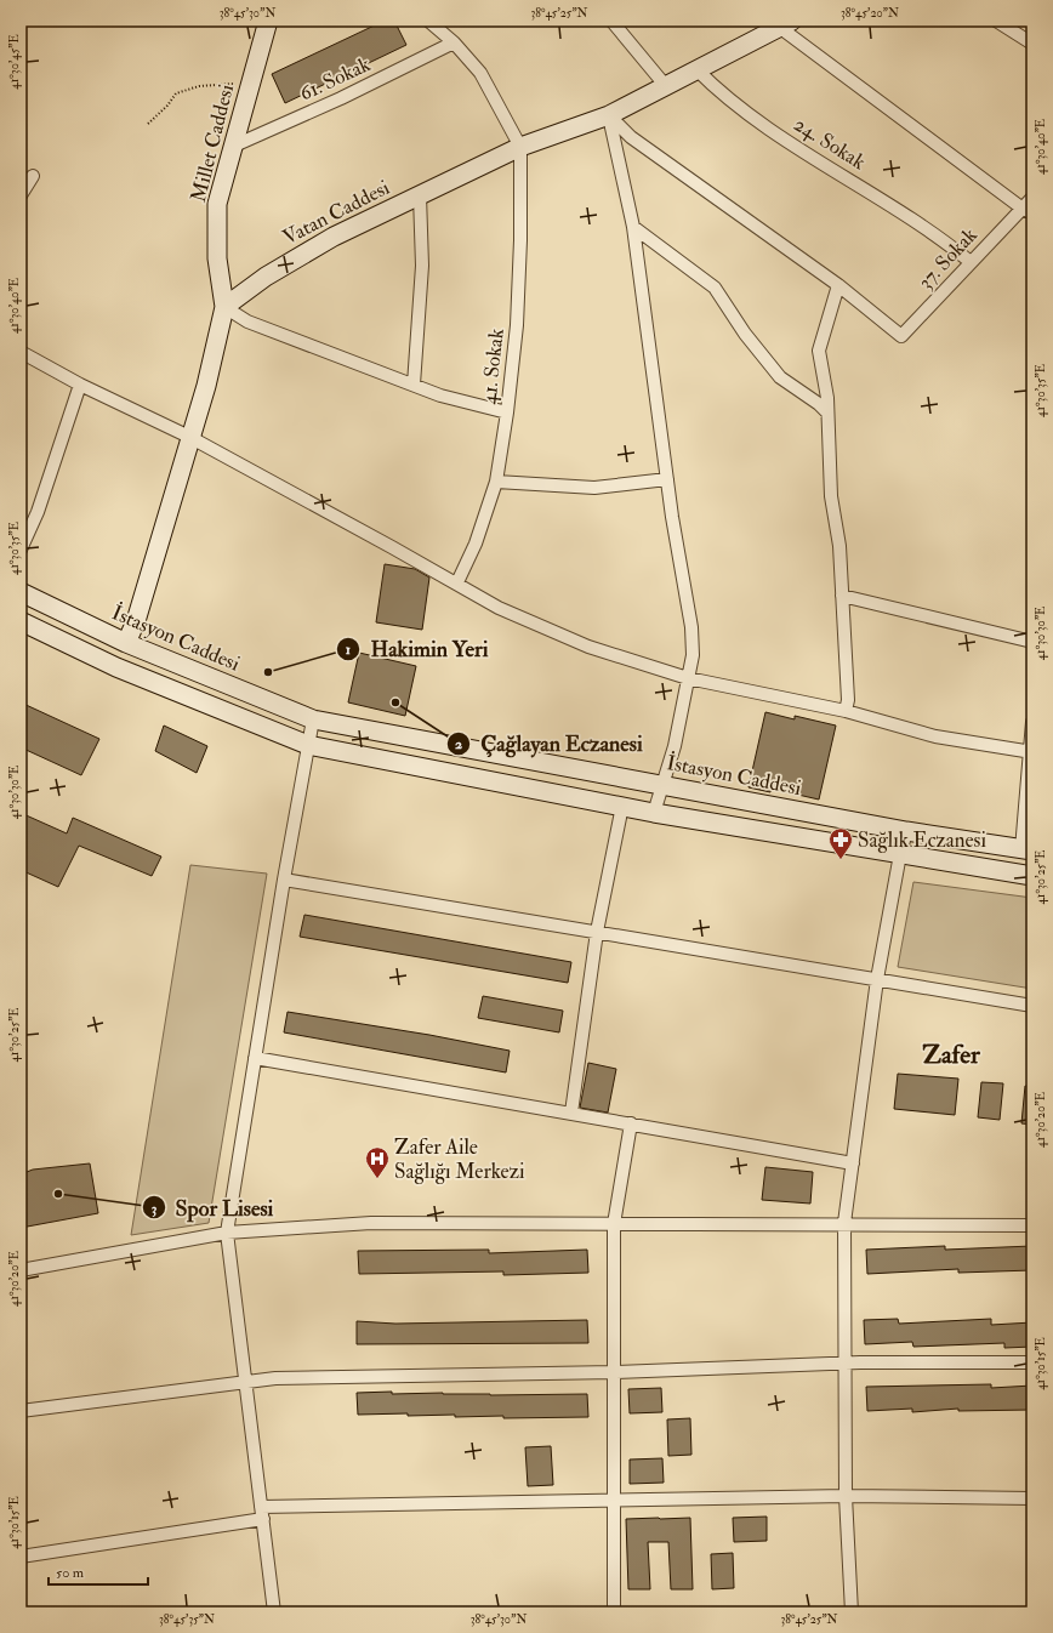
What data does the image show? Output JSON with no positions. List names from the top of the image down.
{
  "streets": {
    "main road": ["Millet Caddesi", "Vatan Caddesi", "İstasyon Caddesi"],
    "street": [
      "61. Sokak",
      "24. Sokak",
      "37. Sokak",
      "41. Sokak"
    ]
  },
  "crossings": [
    ["61. Sokak", "Millet Caddesi"],
    ["Millet Caddesi", "Vatan Caddesi"],
    ["24. Sokak", "Vatan Caddesi"],
    ["24. Sokak", "37. Sokak"],
    ["Vatan Caddesi", "41. Sokak"]
  ],
  "districts": ["Zafer"],
  "places": {
    "other": ["Hakimin Yeri", "Çağlayan Eczanesi", "Spor Lisesi"],
    "pharmacy": ["Sağlık Eczanesi"],
    "hospital": ["Zafer Aile Sağlığı Merkezi"]
  },
  "scale_bar": "50 m",
  "coordinates": [
    "38°45'30\"N",
    "38°45'25\"N",
    "38°45'20\"N",
    "41°30'45\"E",
    "41°30'40\"E",
    "41°30'35\"E",
    "41°30'30\"E",
    "41°30'25\"E",
    "41°30'20\"E",
    "41°30'15\"E",
    "38°45'35\"N"
  ]
}
